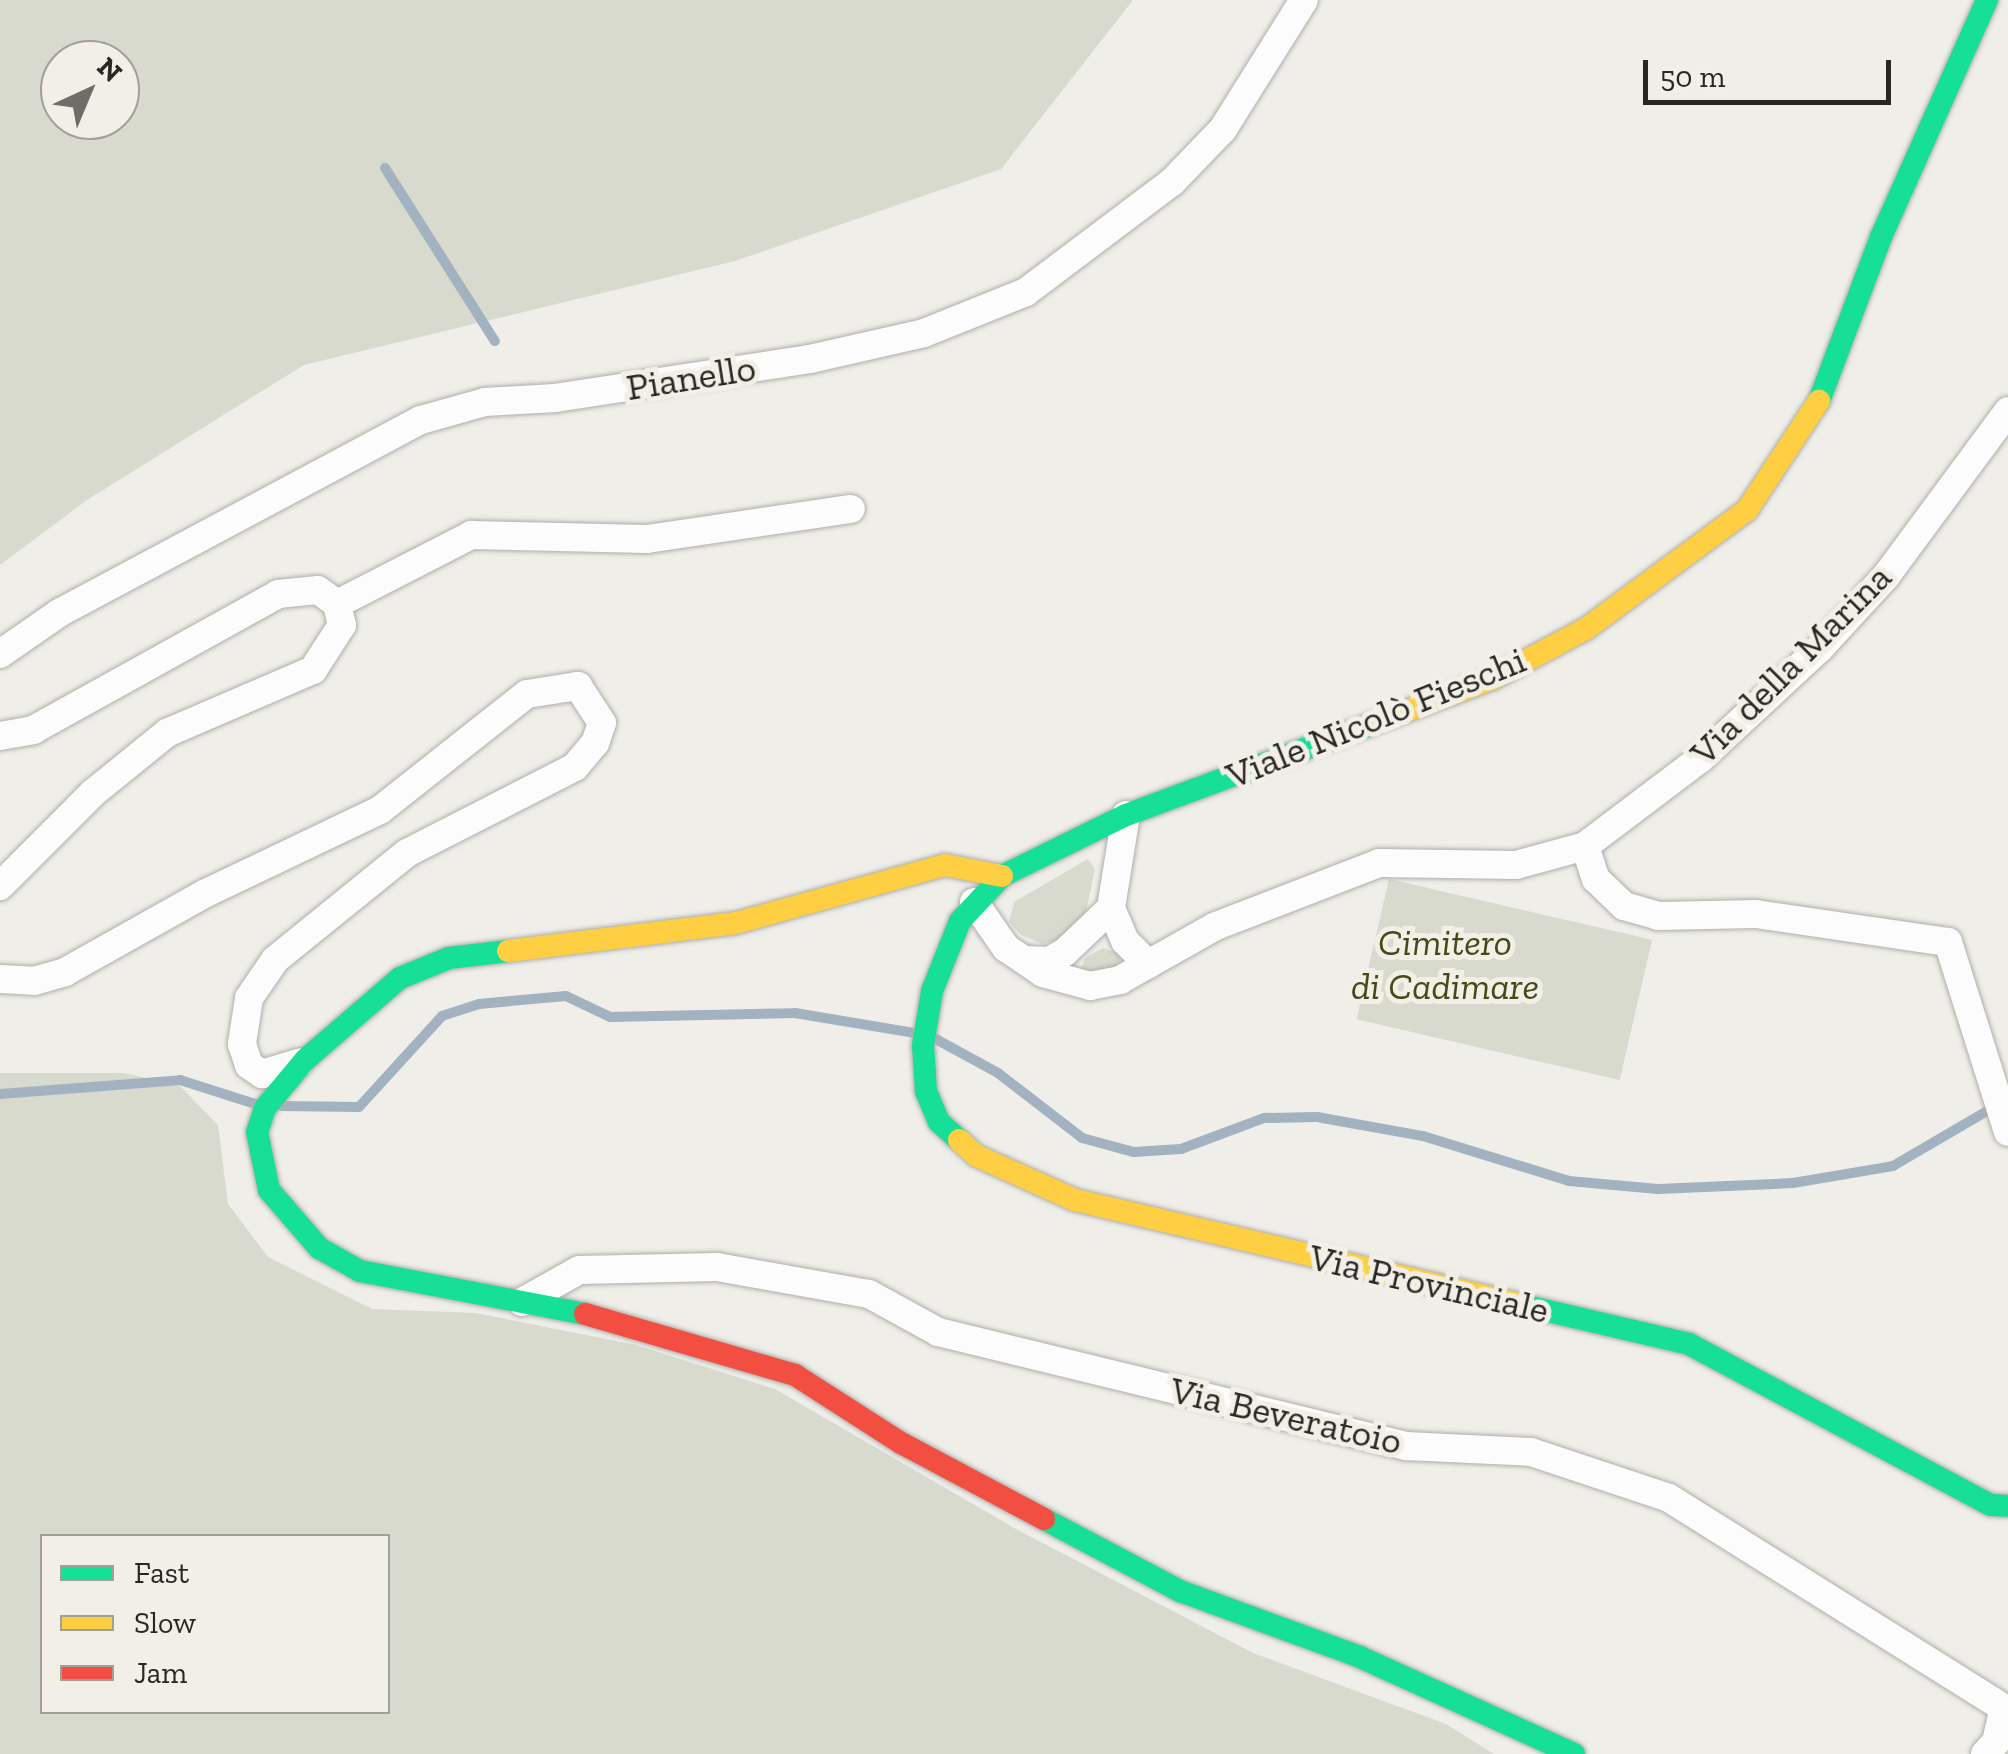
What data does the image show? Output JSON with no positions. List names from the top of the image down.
{
  "streets": {
    "main road": ["Viale Nicolò Fieschi", "Via Provinciale"],
    "street": ["Pianello", "Via della Marina", "Via Beveratoio"]
  },
  "crossings": [
    ["Viale Nicolò Fieschi", "Via Provinciale"]
  ],
  "parks": ["Cimitero di Cadimare"],
  "legend": ["Fast", "Slow", "Jam"],
  "scale_bar": "50 m",
  "north": "top right"
}
